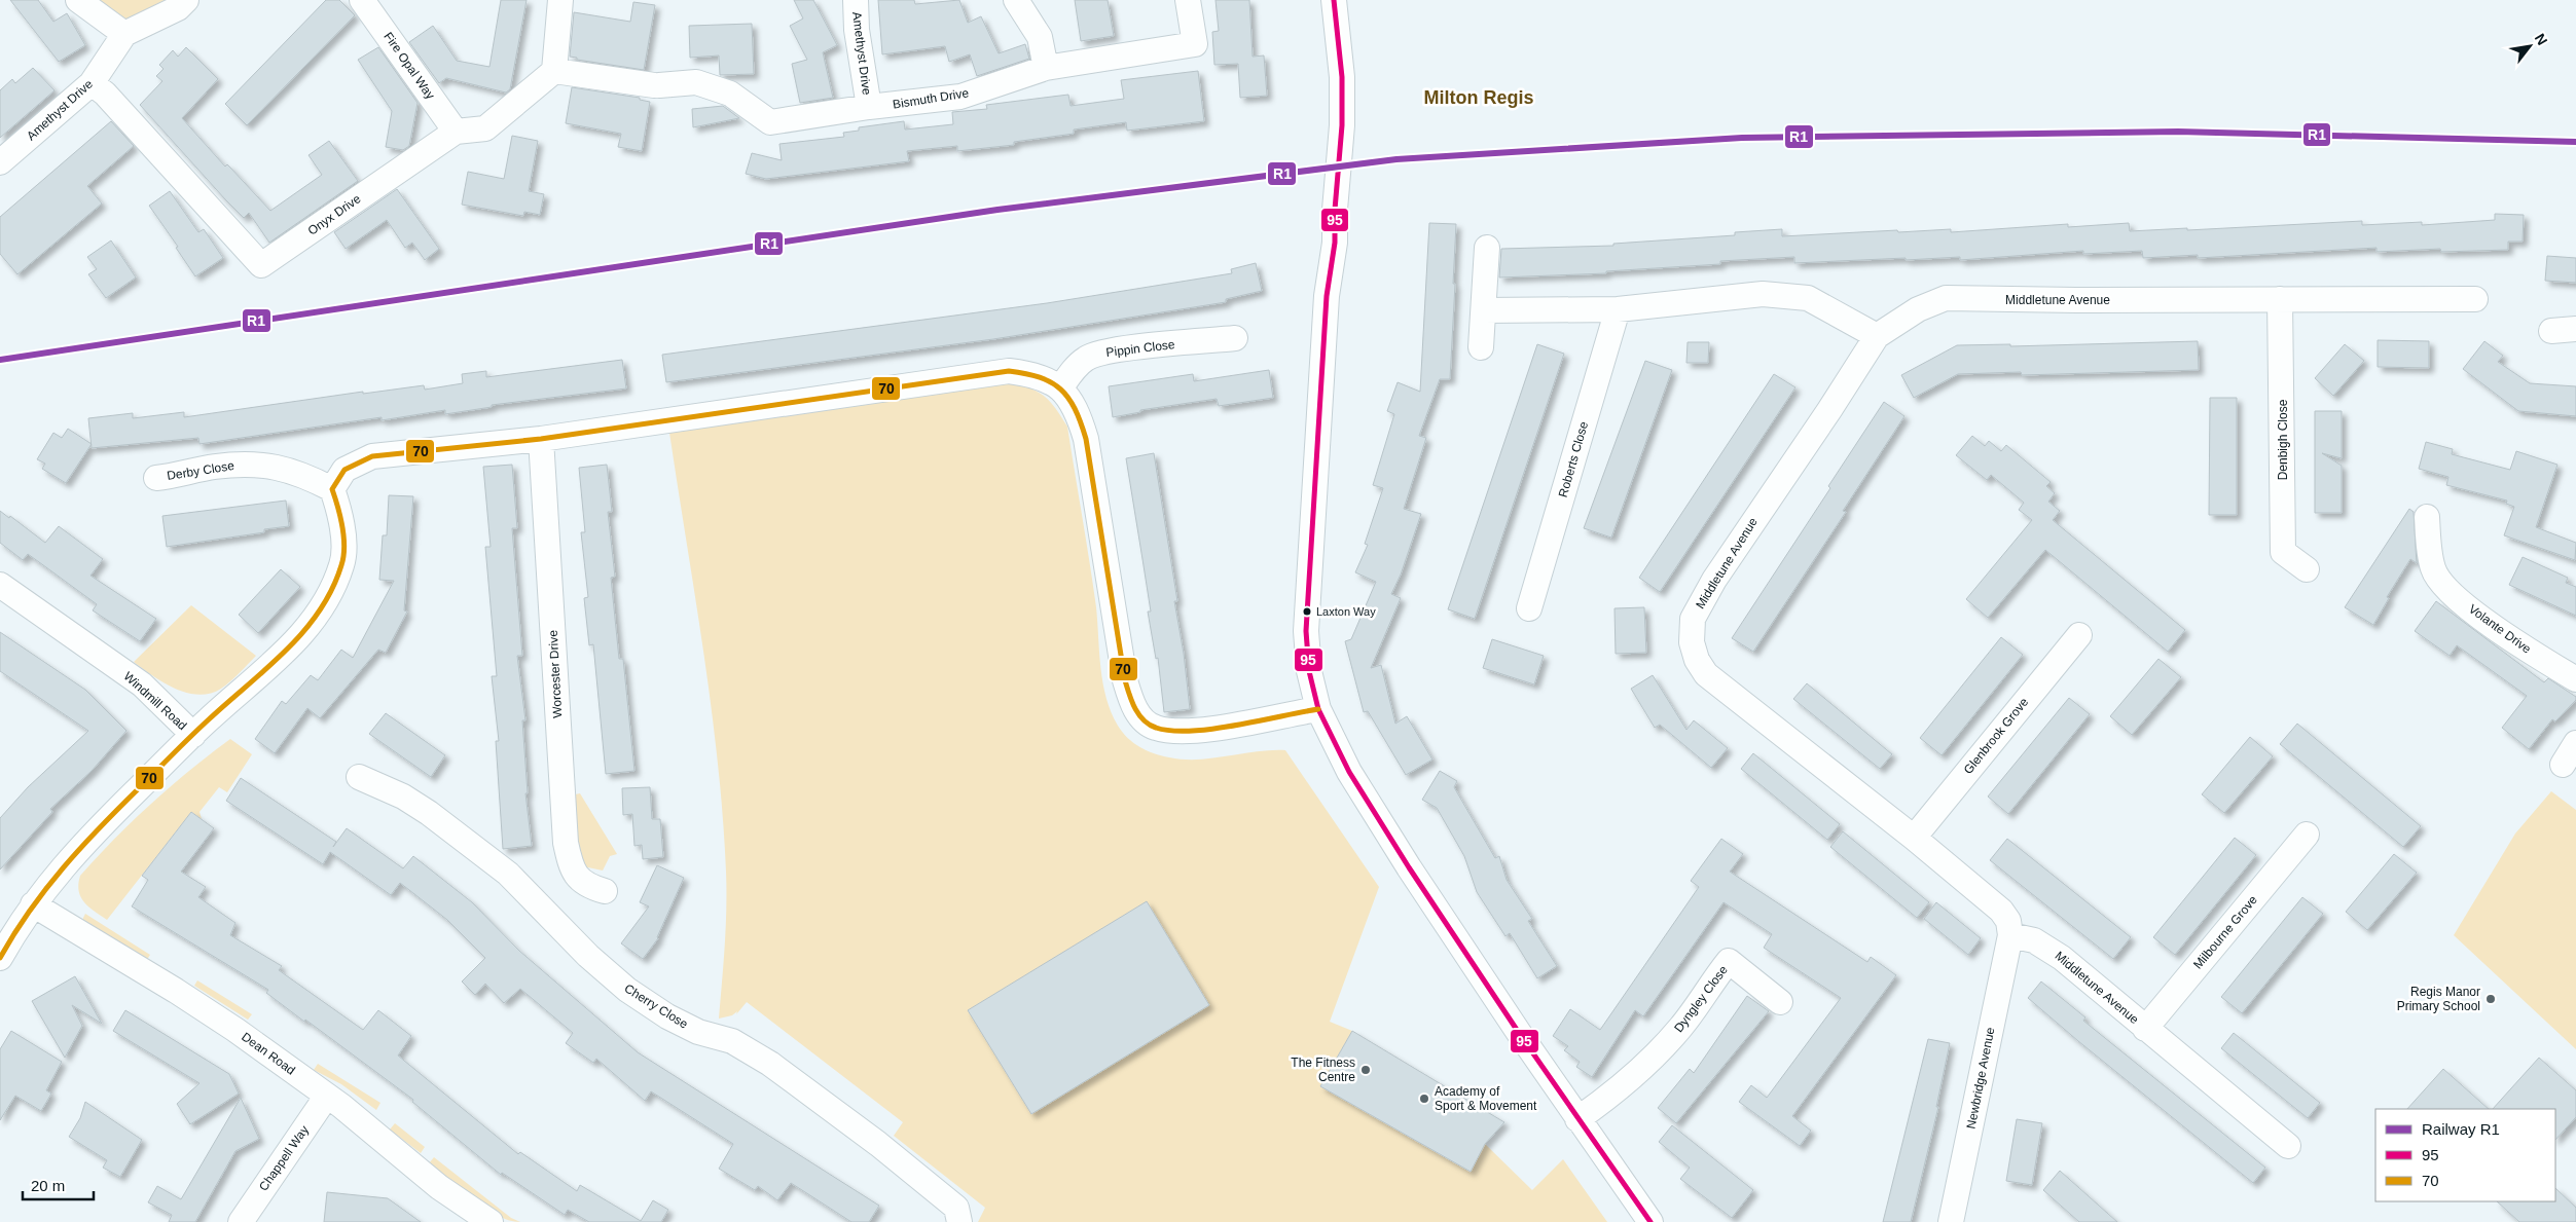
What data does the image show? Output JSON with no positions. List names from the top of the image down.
{
  "streets": {
    "street": [
      "Amethyst Drive",
      "Fire Opal Way",
      "Bismuth Drive",
      "Onyx Drive",
      "Middletune Avenue",
      "Pippin Close",
      "Denbigh Close",
      "Roberts Close",
      "Derby Close",
      "Volante Drive",
      "Worcester Drive",
      "Windmill Road",
      "Glenbrook Grove",
      "Milbourne Grove",
      "Dyngley Close",
      "Cherry Close",
      "Dean Road",
      "Newbridge Avenue",
      "Chappell Way"
    ]
  },
  "crossings": [
    ["Amethyst Drive", "Bismuth Drive"],
    ["Amethyst Drive", "Onyx Drive"],
    ["Fire Opal Way", "Onyx Drive"],
    ["Bismuth Drive", "Onyx Drive"],
    ["Middletune Avenue", "Denbigh Close"],
    ["Middletune Avenue", "Glenbrook Grove"],
    ["Middletune Avenue", "Milbourne Grove"],
    ["Middletune Avenue", "Newbridge Avenue"],
    ["Windmill Road", "Dean Road"],
    ["Dean Road", "Chappell Way"]
  ],
  "districts": ["Milton Regis"],
  "places": [
    "Laxton Way",
    "Regis Manor Primary School",
    "The Fitness Centre",
    "Academy of Sport & Movement"
  ],
  "lines": ["transit line 95", "rail line R1", "transit line 70"],
  "legend": ["Railway R1", "95", "70"],
  "scale_bar": "20 m",
  "north": "top right"
}
